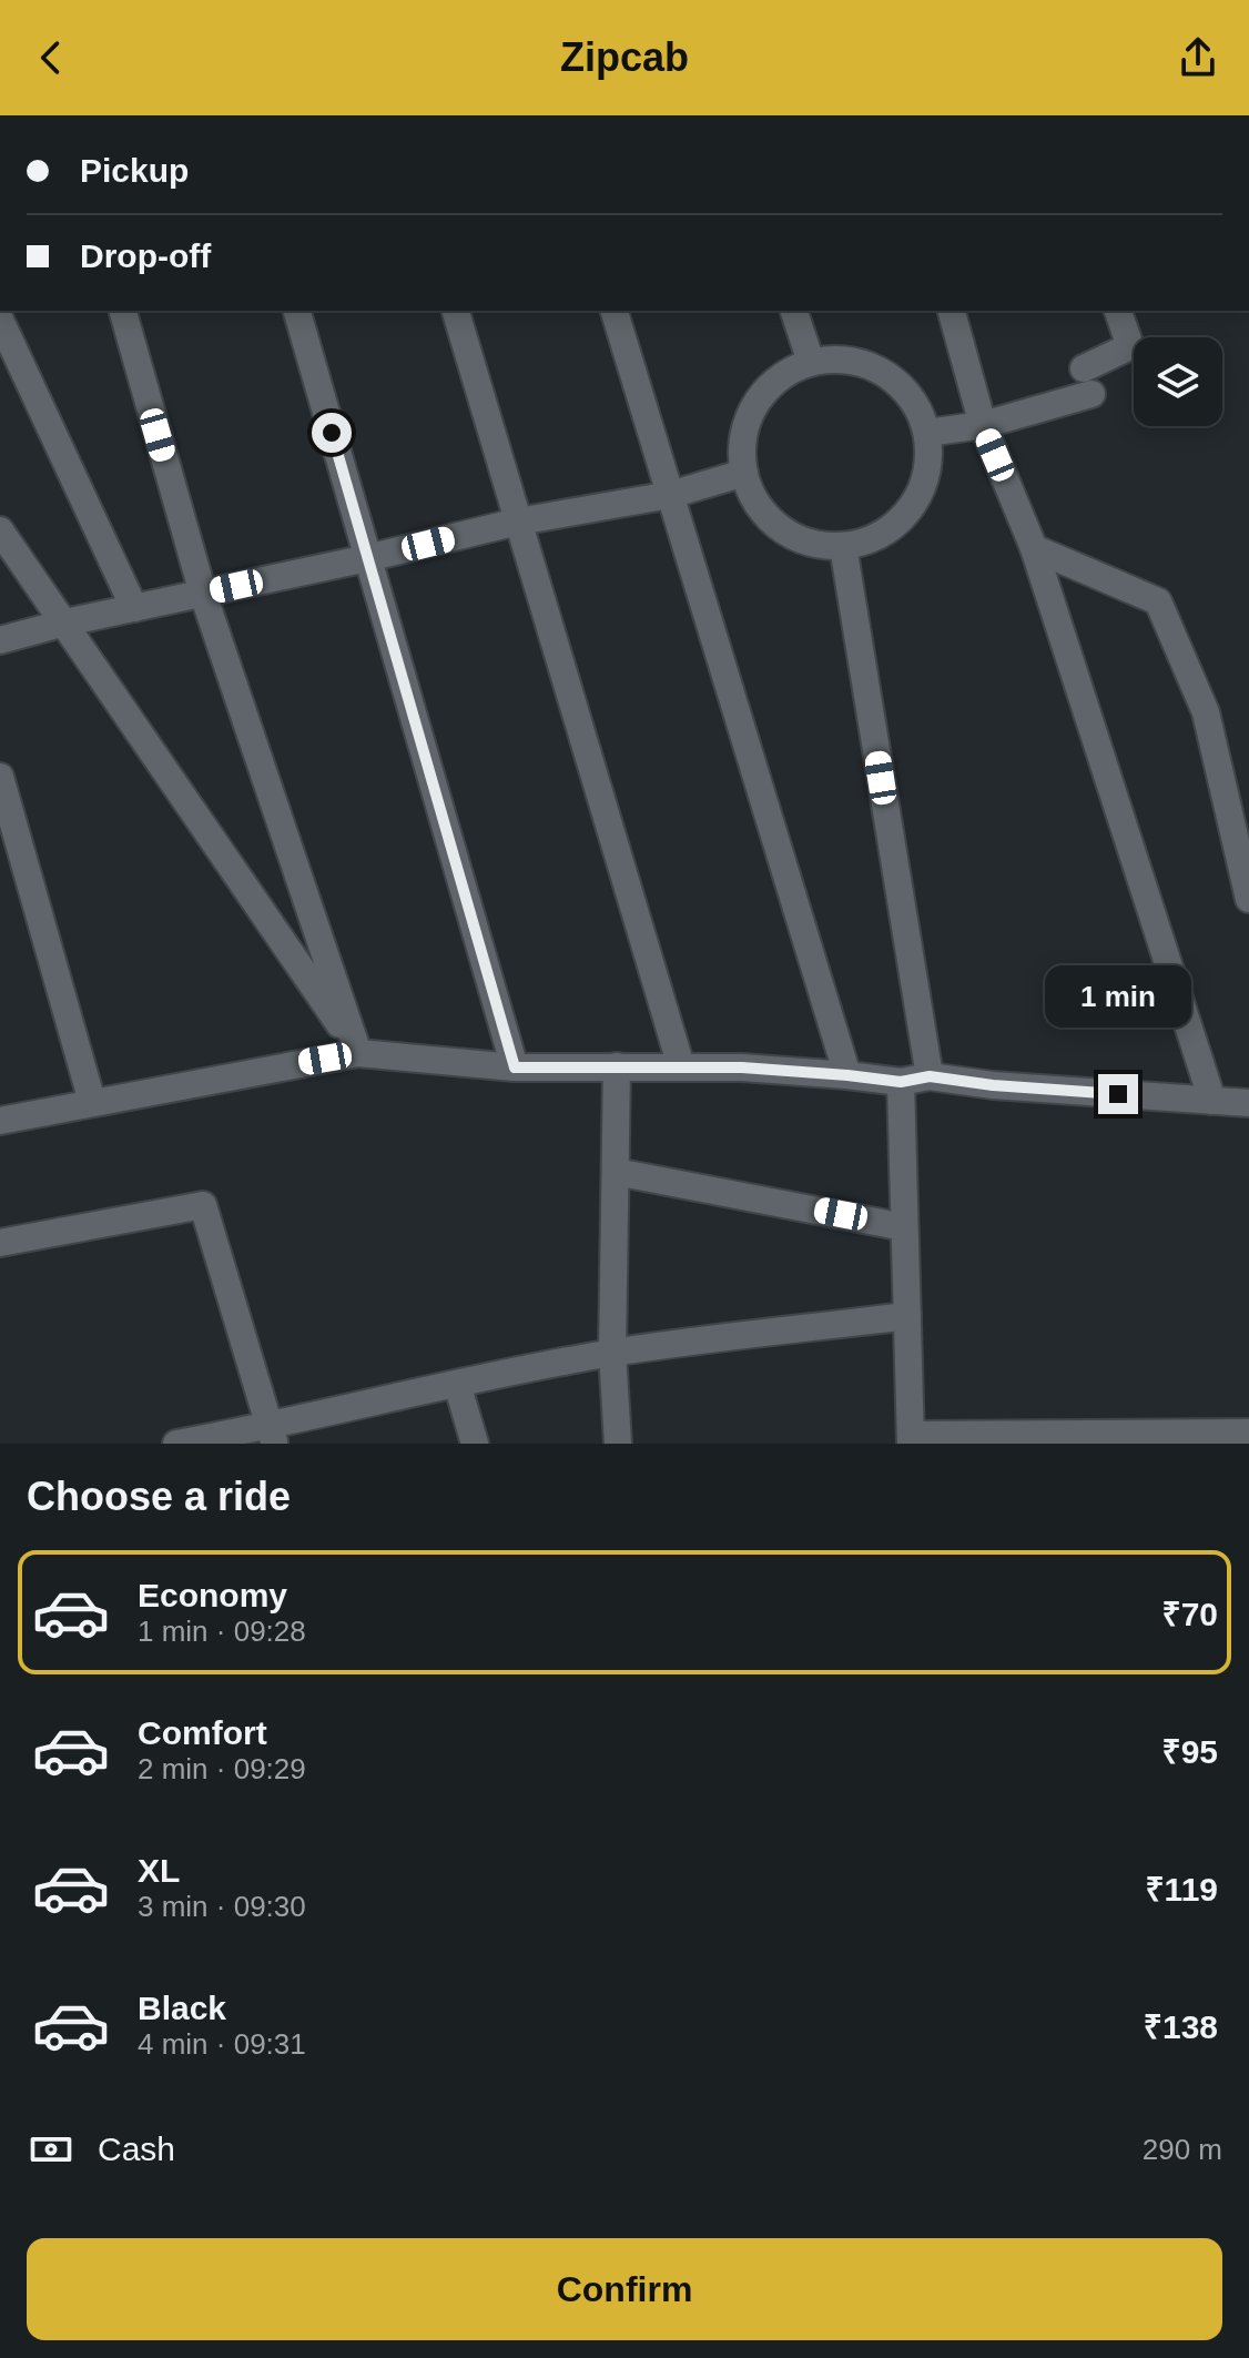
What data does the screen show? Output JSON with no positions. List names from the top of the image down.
{
  "page": {
    "header": "Zipcab",
    "banner": ["Pickup", "Drop-off"],
    "bubble": "1 min",
    "heading": "Choose a ride",
    "list": [
      {
        "name": "Economy",
        "note": "1 min · 09:28",
        "value": "₹70"
      },
      {
        "name": "Comfort",
        "note": "2 min · 09:29",
        "value": "₹95"
      },
      {
        "name": "XL",
        "note": "3 min · 09:30",
        "value": "₹119"
      },
      {
        "name": "Black",
        "note": "4 min · 09:31",
        "value": "₹138"
      }
    ],
    "pay": ["Cash", "290 m"],
    "buttons": "Confirm"
  }
}
